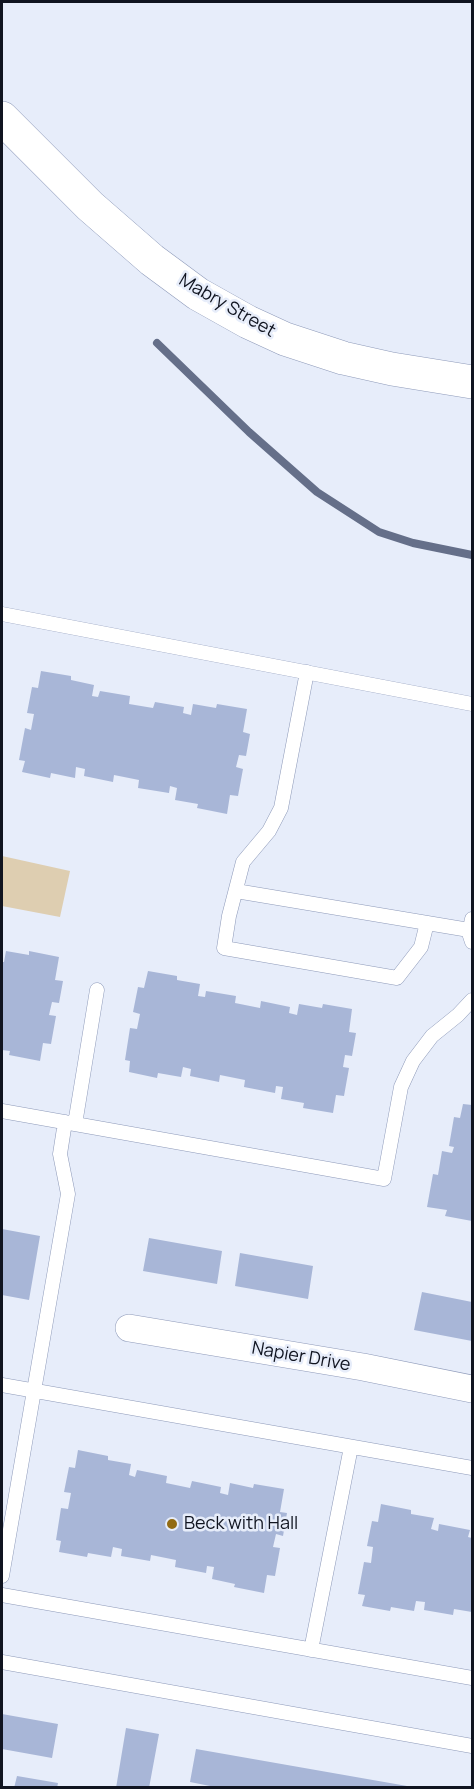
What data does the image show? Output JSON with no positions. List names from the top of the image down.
{
  "streets": {
    "street": ["Mabry Street", "Napier Drive"]
  },
  "places": ["Beck with Hall"]
}
